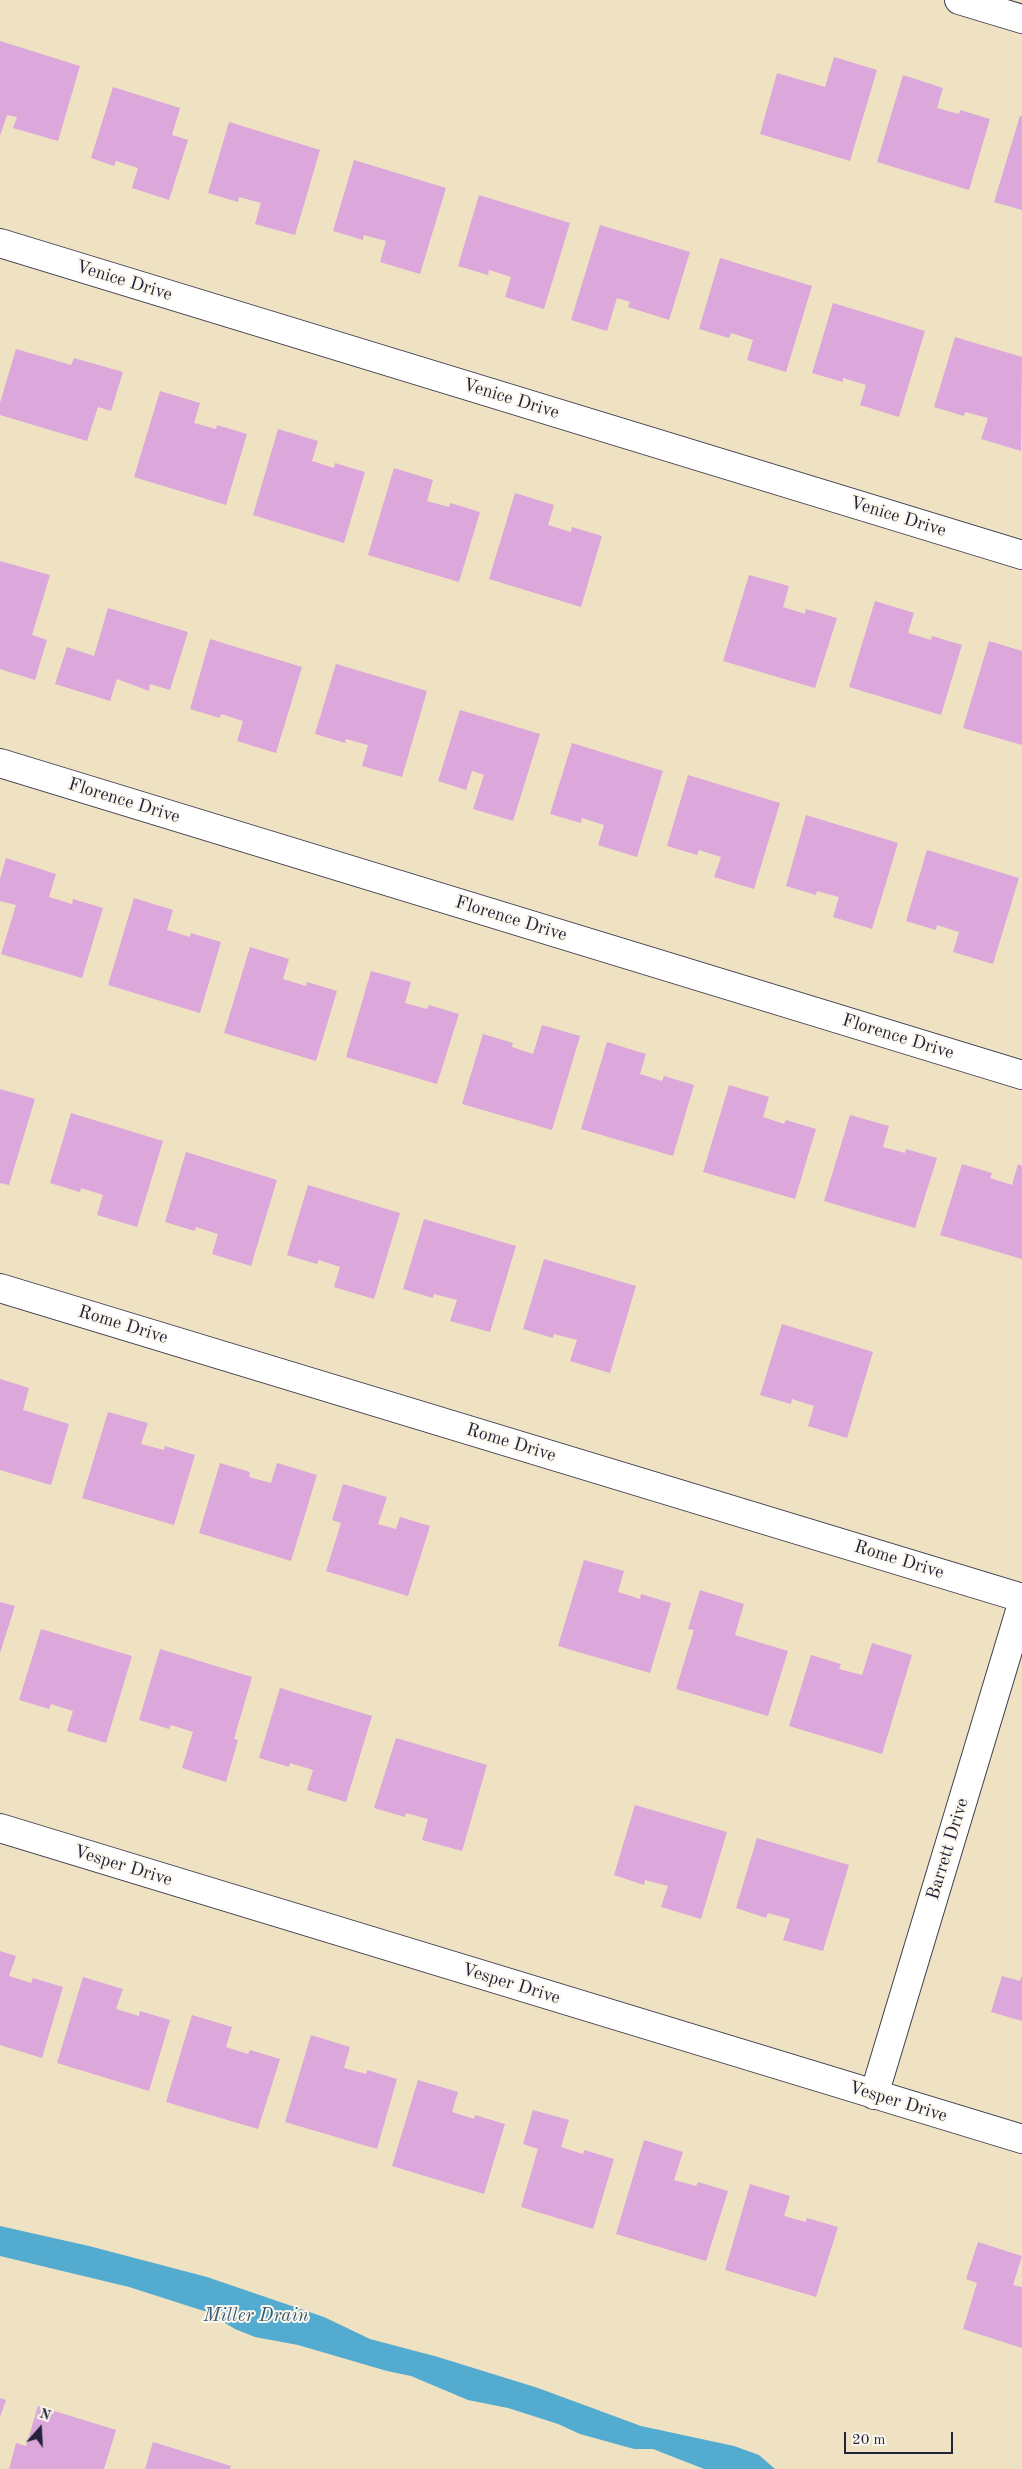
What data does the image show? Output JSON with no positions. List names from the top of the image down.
{
  "streets": {
    "street": [
      "Venice Drive",
      "Florence Drive",
      "Rome Drive",
      "Barrett Drive",
      "Vesper Drive"
    ]
  },
  "crossings": [
    ["Barrett Drive", "Vesper Drive"]
  ],
  "water": ["Miller Drain"],
  "scale_bar": "20 m",
  "north": "top"
}
